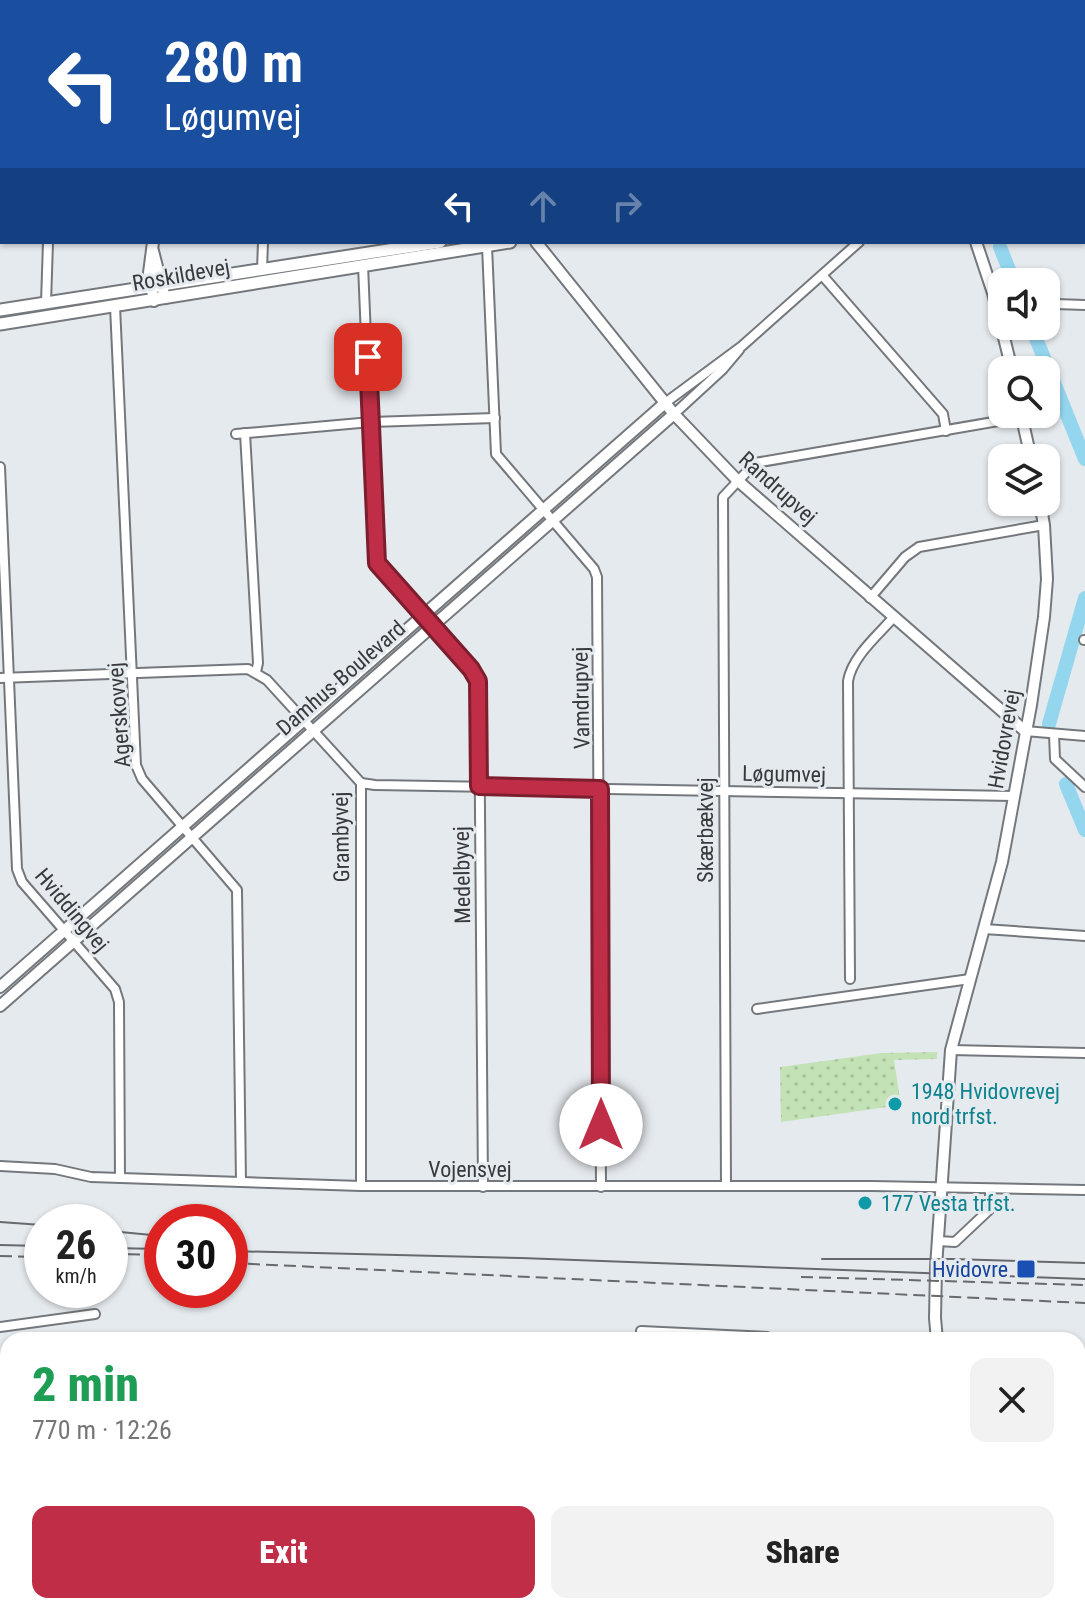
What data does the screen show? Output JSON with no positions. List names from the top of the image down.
{
  "streets": {
    "main road": ["Roskildevej"],
    "street": [
      "Randrupvej",
      "Damhus Boulevard",
      "Vamdrupvej",
      "Agerskovvej",
      "Hvidovrevej",
      "Løgumvej",
      "Skærbækvej",
      "Grambyvej",
      "Medelbyvej",
      "Hviddingvej",
      "Vojensvej"
    ]
  },
  "crossings": [
    ["Roskildevej", "Vamdrupvej"],
    ["Roskildevej", "Agerskovvej"],
    ["Roskildevej", "Medelbyvej"],
    ["Randrupvej", "Damhus Boulevard"],
    ["Randrupvej", "Hvidovrevej"],
    ["Randrupvej", "Skærbækvej"],
    ["Damhus Boulevard", "Vamdrupvej"],
    ["Damhus Boulevard", "Agerskovvej"],
    ["Damhus Boulevard", "Grambyvej"],
    ["Damhus Boulevard", "Medelbyvej"],
    ["Damhus Boulevard", "Hviddingvej"],
    ["Vamdrupvej", "Løgumvej"],
    ["Vamdrupvej", "Vojensvej"],
    ["Agerskovvej", "Vojensvej"],
    ["Hvidovrevej", "Løgumvej"],
    ["Hvidovrevej", "Vojensvej"],
    ["Løgumvej", "Skærbækvej"],
    ["Løgumvej", "Grambyvej"],
    ["Løgumvej", "Medelbyvej"],
    ["Skærbækvej", "Vojensvej"],
    ["Grambyvej", "Vojensvej"],
    ["Medelbyvej", "Vojensvej"],
    ["Hviddingvej", "Vojensvej"]
  ],
  "places": {
    "other": ["1948 Hvidovrevej nord trfst.", "177 Vesta trfst."],
    "transit": ["Hvidovre"]
  },
  "page": {
    "turn": ["280 m", "Løgumvej"],
    "speed": "26 km/h",
    "limit": "30",
    "heading": ["2 min", "770 m · 12:26"],
    "buttons": ["Exit", "Share"]
  }
}
